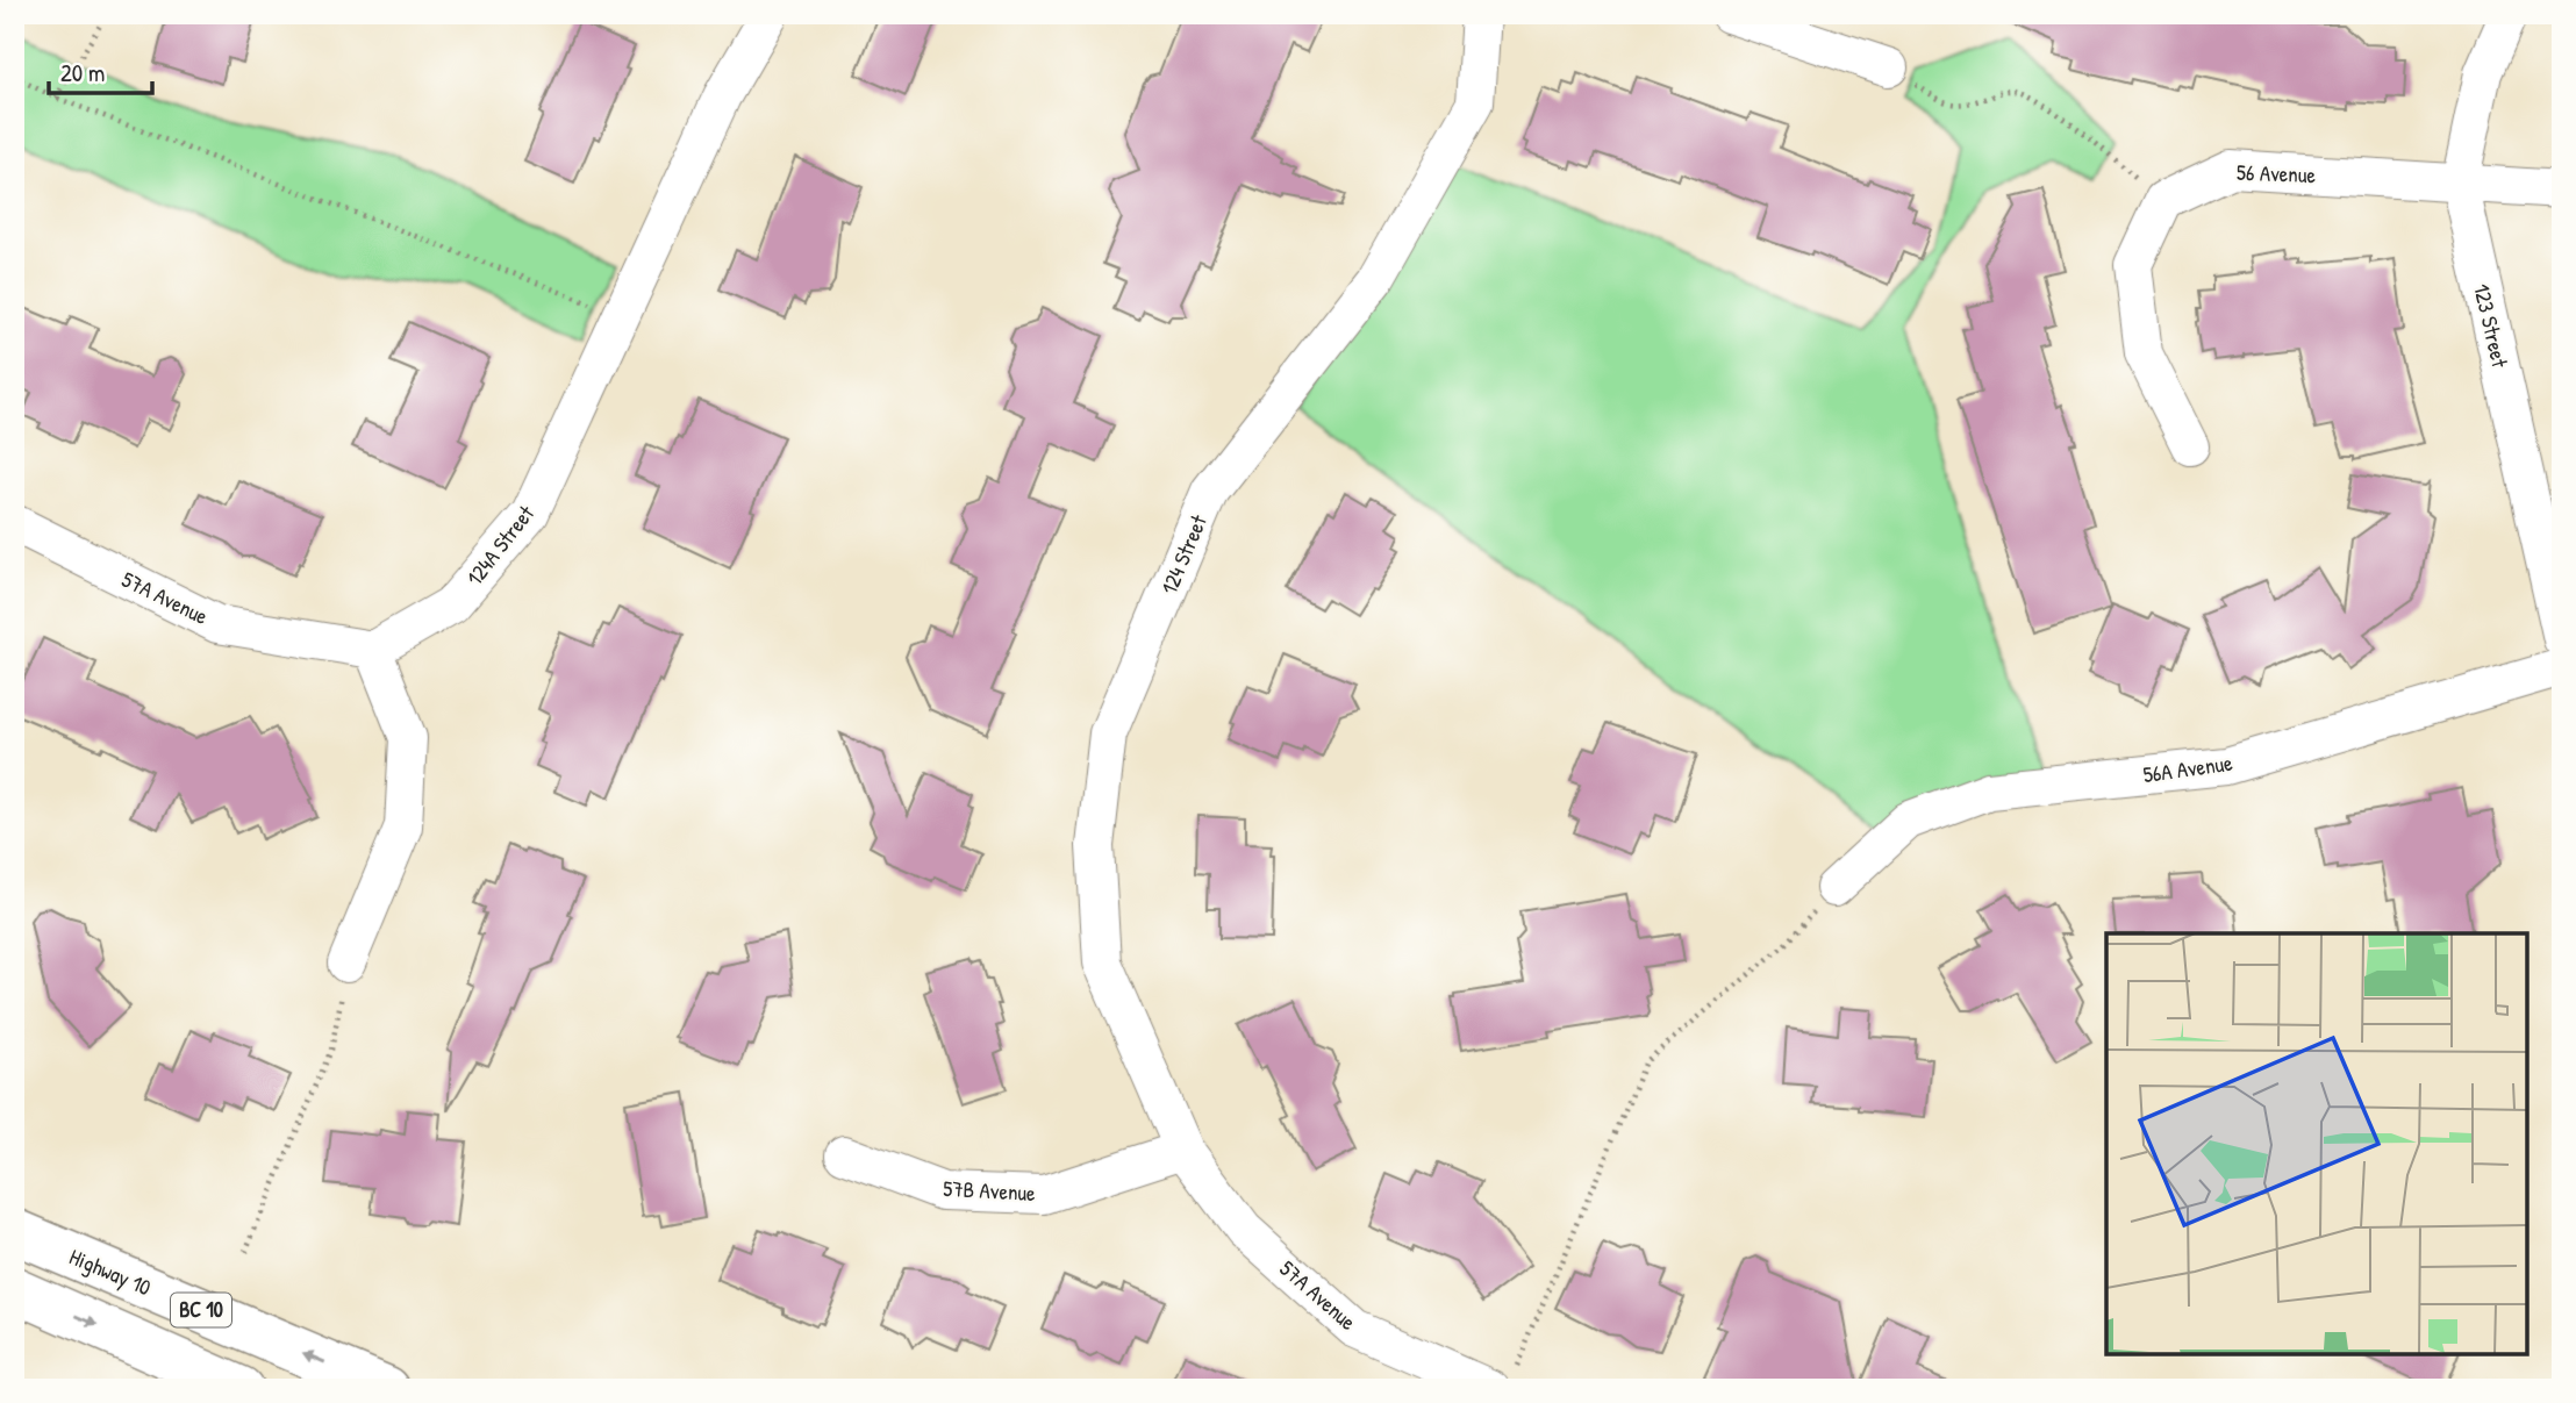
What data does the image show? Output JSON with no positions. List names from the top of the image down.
{
  "streets": {
    "highway": ["Highway 10", "BC 10"],
    "street": [
      "56 Avenue",
      "123 Street",
      "124A Street",
      "124 Street",
      "57A Avenue",
      "56A Avenue",
      "57B Avenue"
    ]
  },
  "crossings": [
    ["56 Avenue", "123 Street"],
    ["124A Street", "57A Avenue"],
    ["124 Street", "57A Avenue"],
    ["124 Street", "57B Avenue"],
    ["57A Avenue", "57B Avenue"]
  ],
  "scale_bar": "20 m"
}
